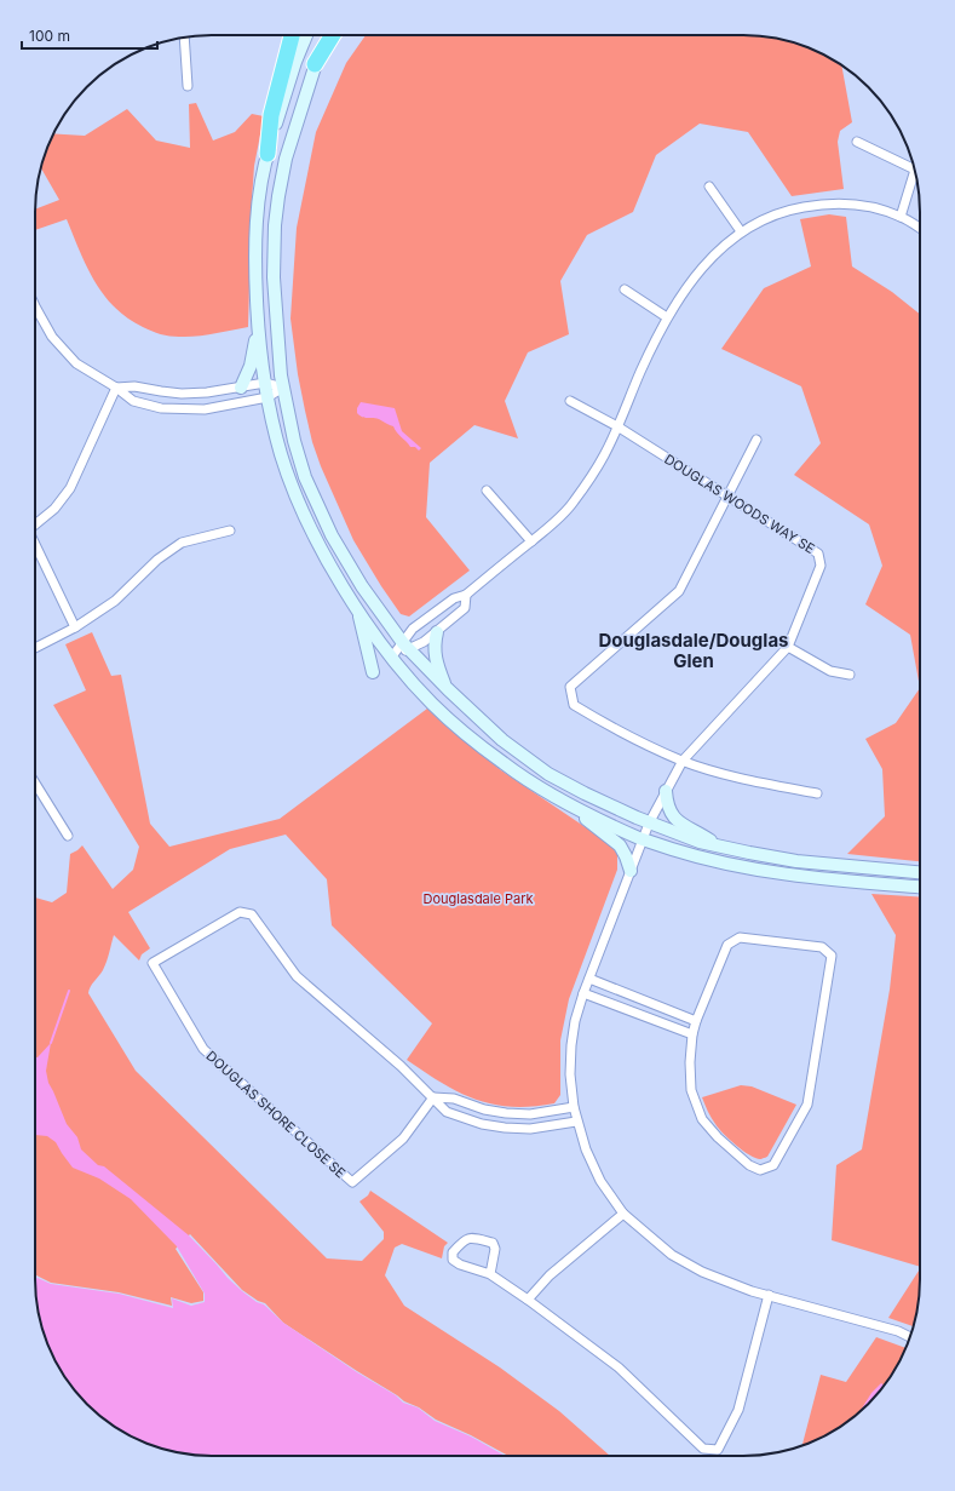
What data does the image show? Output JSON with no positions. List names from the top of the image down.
{
  "streets": {
    "street": ["DOUGLAS WOODS WAY SE", "DOUGLAS SHORE CLOSE SE"]
  },
  "crossings": [
    ["DOUGLAS WOODS WAY SE", "DOUGLAS SHORE CLOSE SE"]
  ],
  "districts": ["Douglasdale/Douglas Glen"],
  "parks": ["Douglasdale Park"],
  "scale_bar": "100 m"
}
